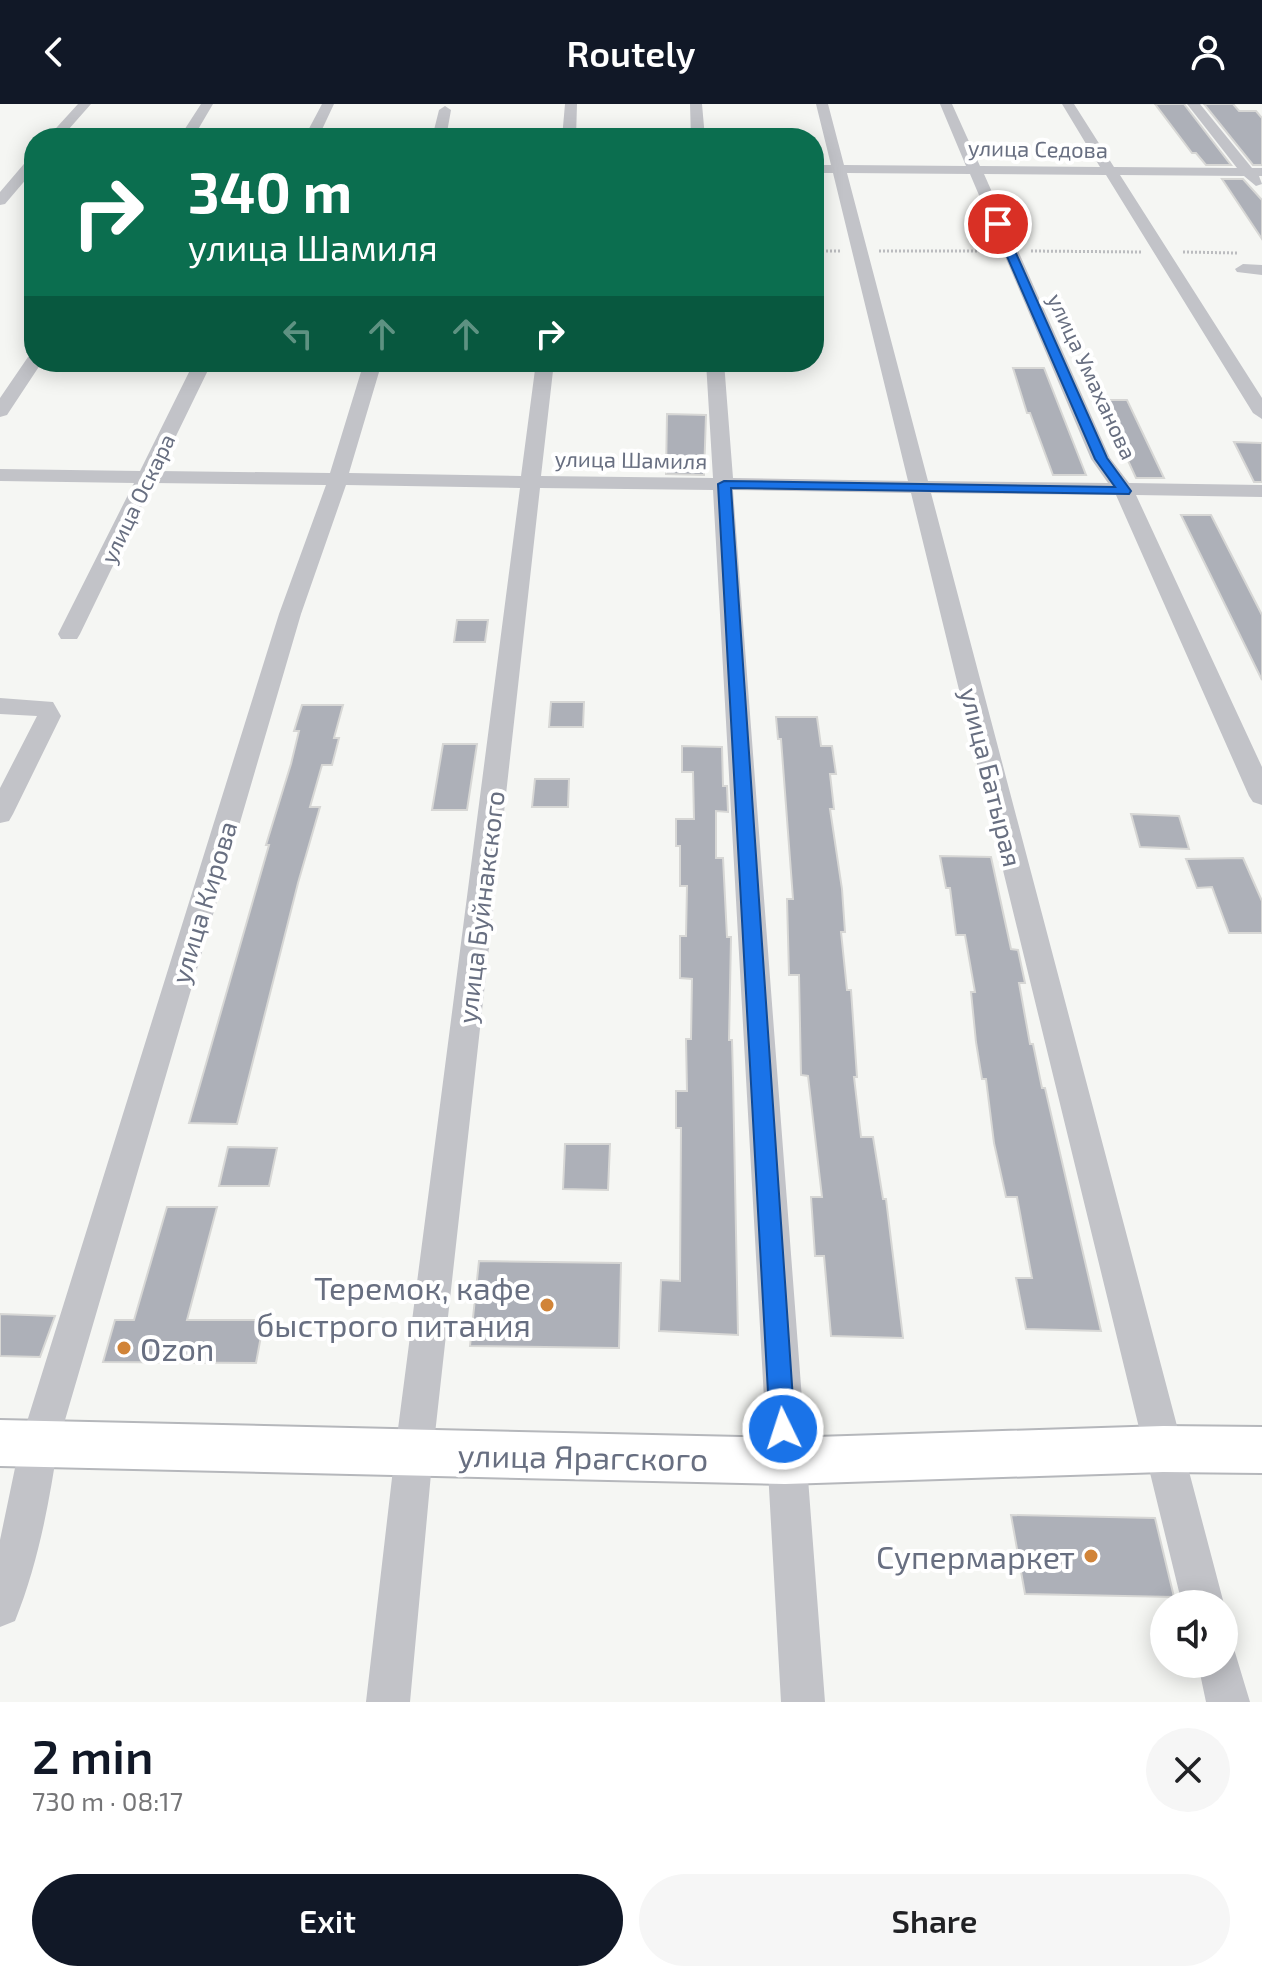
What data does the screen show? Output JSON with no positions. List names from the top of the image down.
{
  "streets": {
    "main road": ["улица Ярагского"],
    "street": [
      "улица Седова",
      "улица Умаханова",
      "улица Шамиля",
      "улица Оскара",
      "улица Батырая",
      "улица Кирова",
      "улица Буйнакского"
    ]
  },
  "crossings": [
    ["улица Седова", "улица Умаханова"],
    ["улица Седова", "улица Батырая"],
    ["улица Умаханова", "улица Шамиля"],
    ["улица Шамиля", "улица Оскара"],
    ["улица Шамиля", "улица Батырая"],
    ["улица Шамиля", "улица Кирова"],
    ["улица Шамиля", "улица Буйнакского"],
    ["улица Батырая", "улица Ярагского"],
    ["улица Кирова", "улица Ярагского"],
    ["улица Буйнакского", "улица Ярагского"]
  ],
  "places": ["Теремок, кафе быстрого питания", "Ozon", "Супермаркет"],
  "page": {
    "header": "Routely",
    "turn": ["340 m", "улица Шамиля"],
    "heading": ["2 min", "730 m · 08:17"],
    "buttons": ["Exit", "Share"]
  }
}
